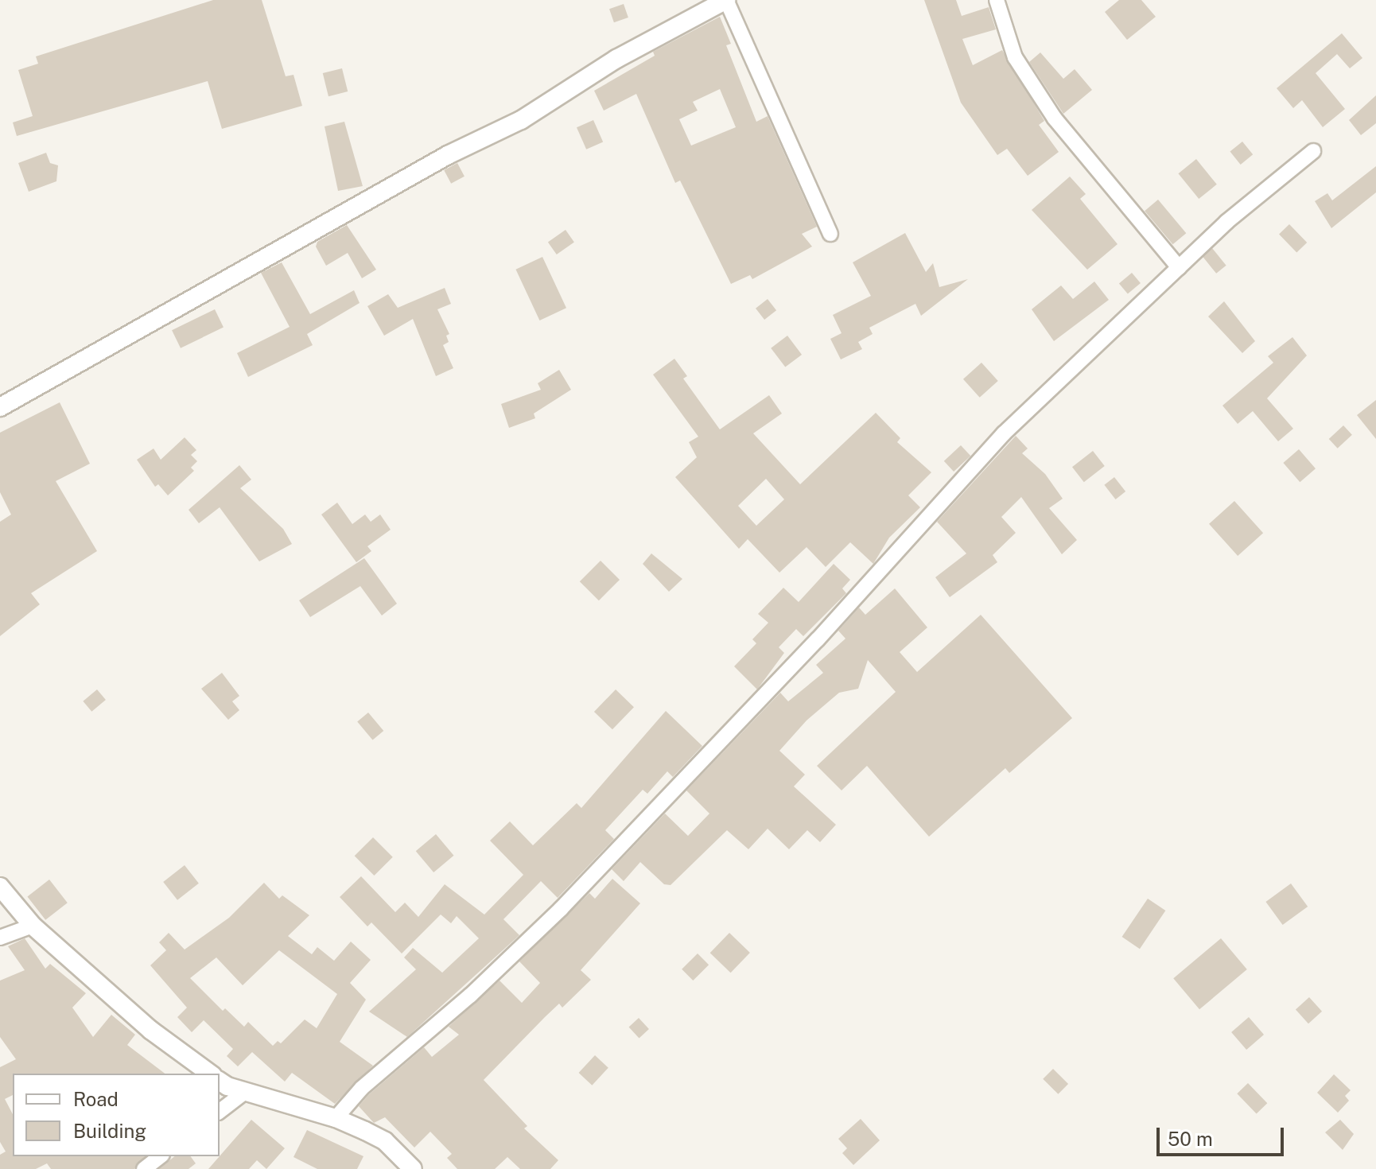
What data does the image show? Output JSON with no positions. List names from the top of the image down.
{
  "legend": ["Road", "Building"],
  "scale_bar": "50 m"
}
